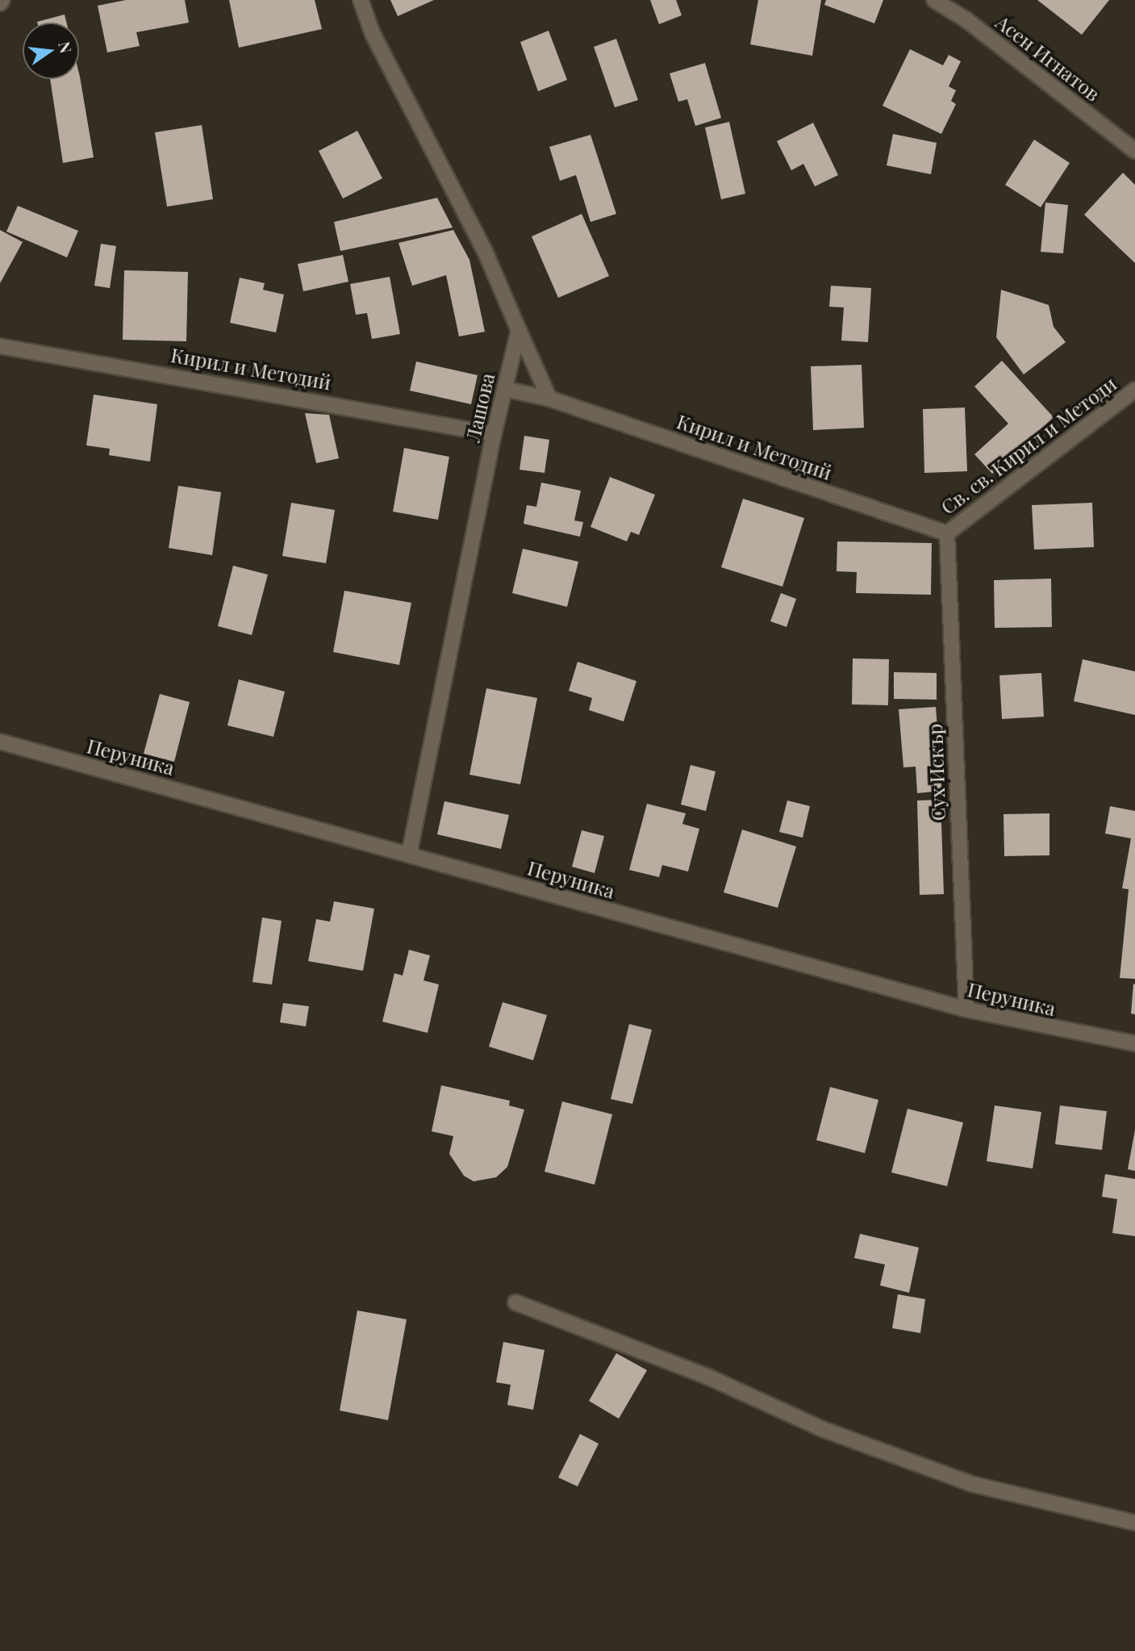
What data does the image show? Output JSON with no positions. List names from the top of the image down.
{
  "streets": {
    "street": [
      "Асен Игнатов",
      "Кирил и Методий",
      "Лашова",
      "Св. св. Кирил и Методи",
      "Перуника",
      "Сух Искър"
    ]
  },
  "crossings": [
    ["Кирил и Методий", "Лашова"],
    ["Кирил и Методий", "Св. св. Кирил и Методи"],
    ["Кирил и Методий", "Сух Искър"],
    ["Лашова", "Перуника"],
    ["Св. св. Кирил и Методи", "Сух Искър"],
    ["Перуника", "Сух Искър"]
  ],
  "north": "right"
}
